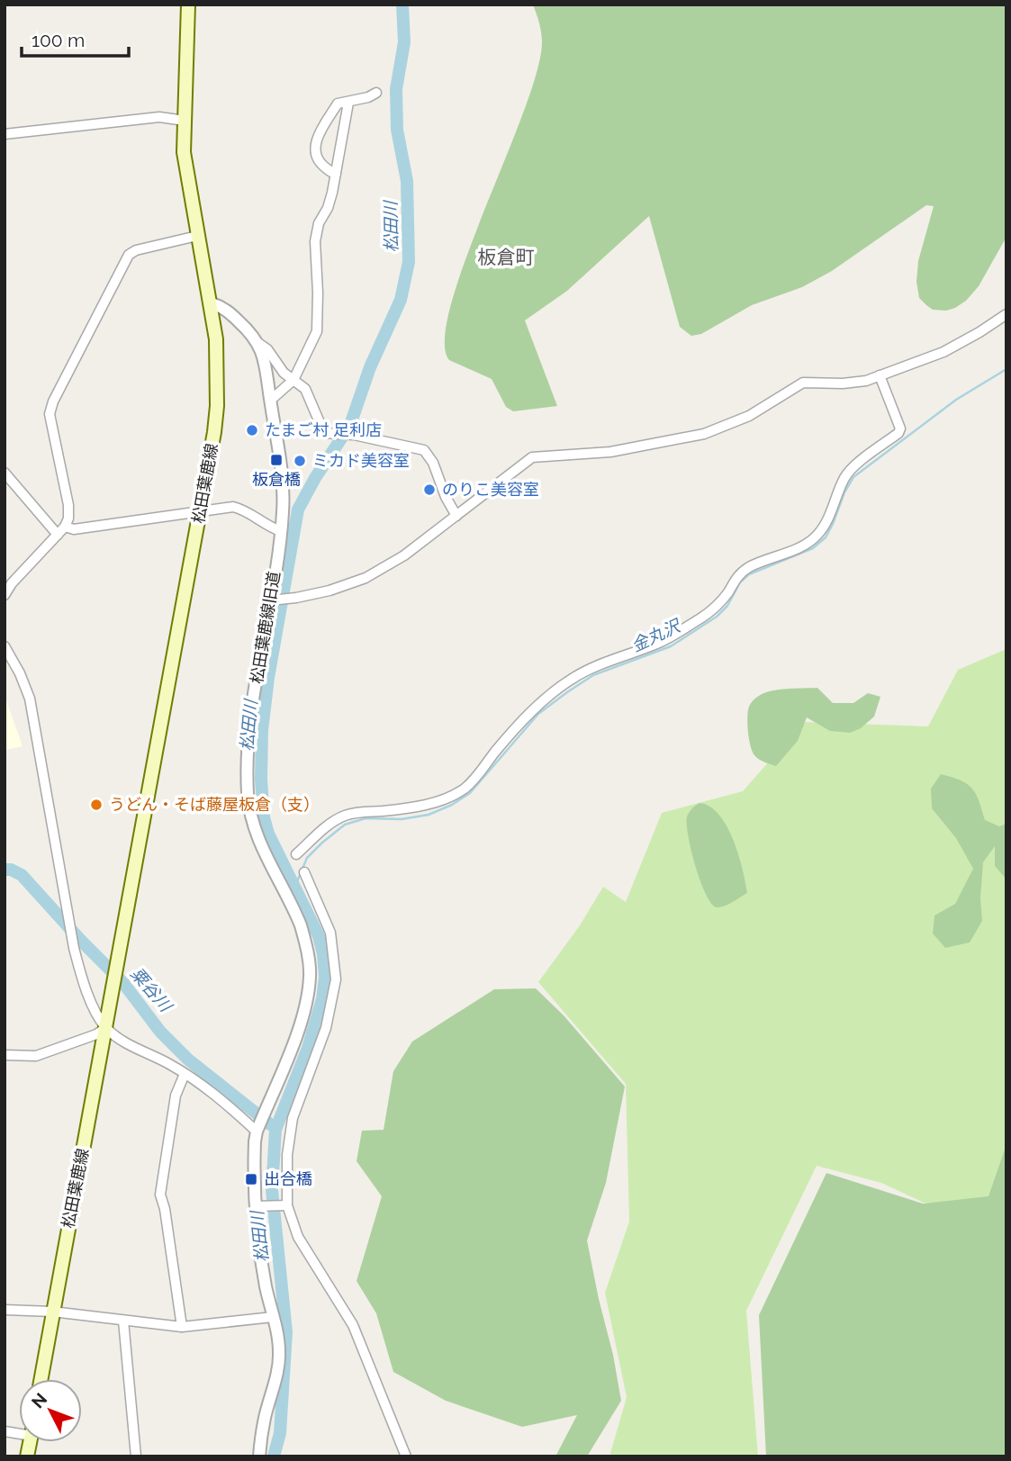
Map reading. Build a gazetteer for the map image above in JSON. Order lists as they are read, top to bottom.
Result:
{
  "streets": {
    "main road": ["松田葉鹿線"],
    "street": ["松田葉鹿線旧道"]
  },
  "crossings": [
    ["松田葉鹿線", "松田葉鹿線旧道"]
  ],
  "districts": ["板倉町"],
  "water": ["松田川", "金丸沢", "粟谷川"],
  "places": {
    "other": [
      "たまご村 足利店",
      "ミカド美容室",
      "のりこ美容室",
      "うどん・そば藤屋板倉（支）"
    ],
    "transit": ["板倉橋", "出合橋"]
  },
  "scale_bar": "100 m",
  "north": "top left"
}
